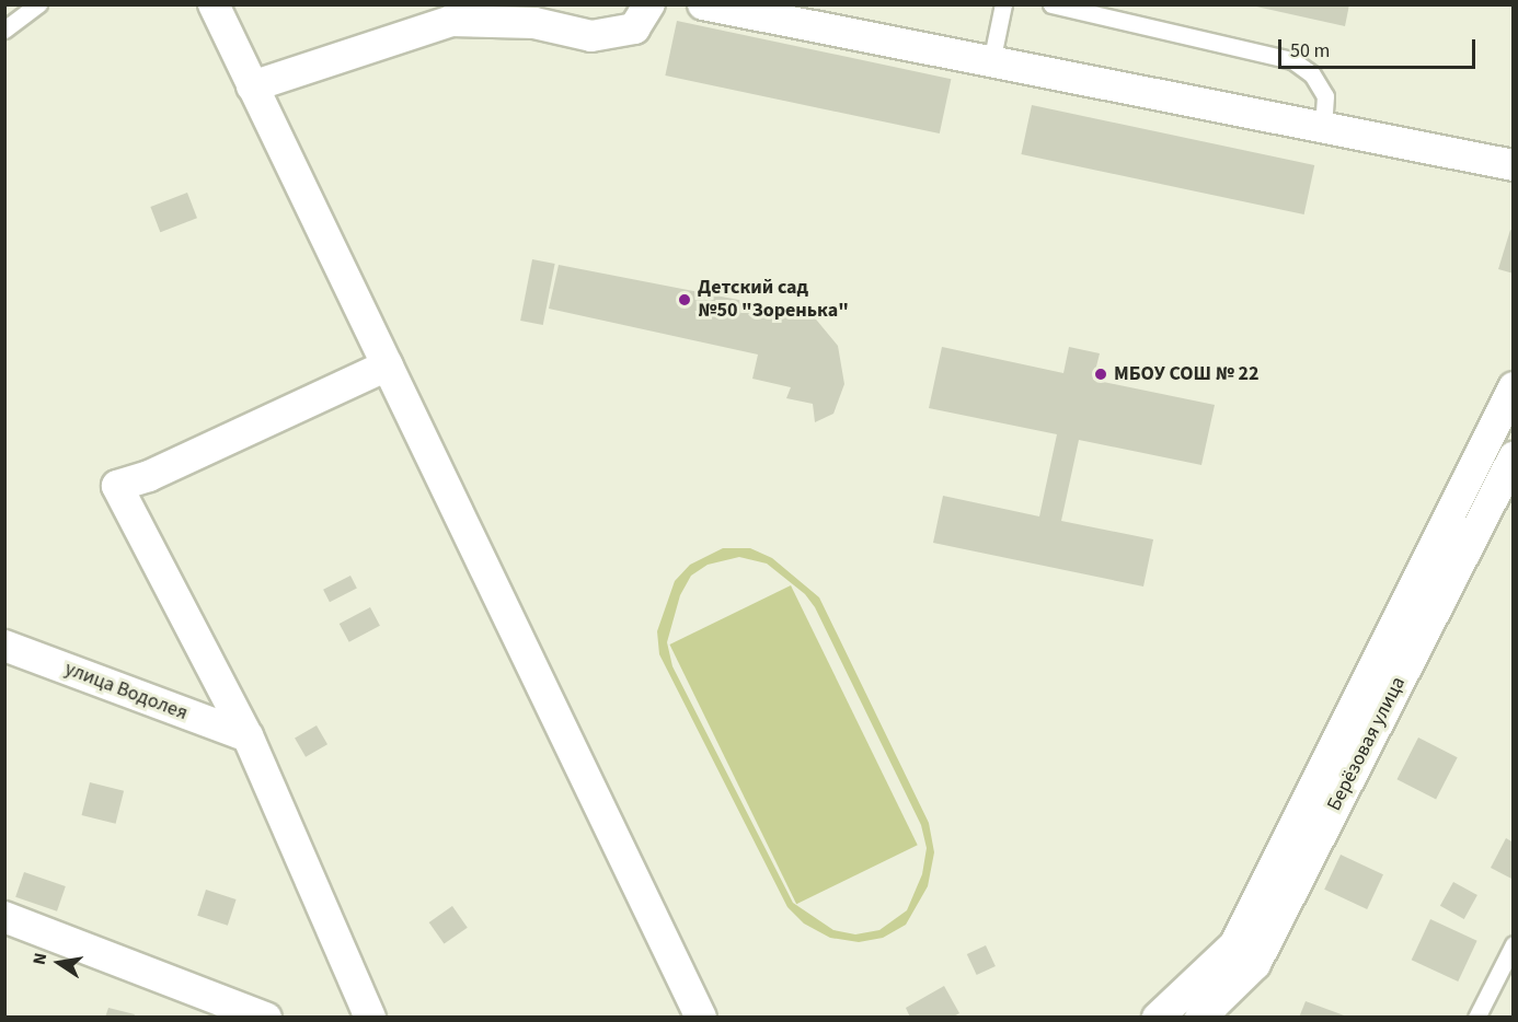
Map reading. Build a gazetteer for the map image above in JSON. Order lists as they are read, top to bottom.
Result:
{
  "streets": {
    "street": ["улица Водолея", "Берёзовая улица"]
  },
  "places": ["Детский сад №50 \"Зоренька\"", "МБОУ СОШ № 22"],
  "scale_bar": "50 m",
  "north": "left"
}
